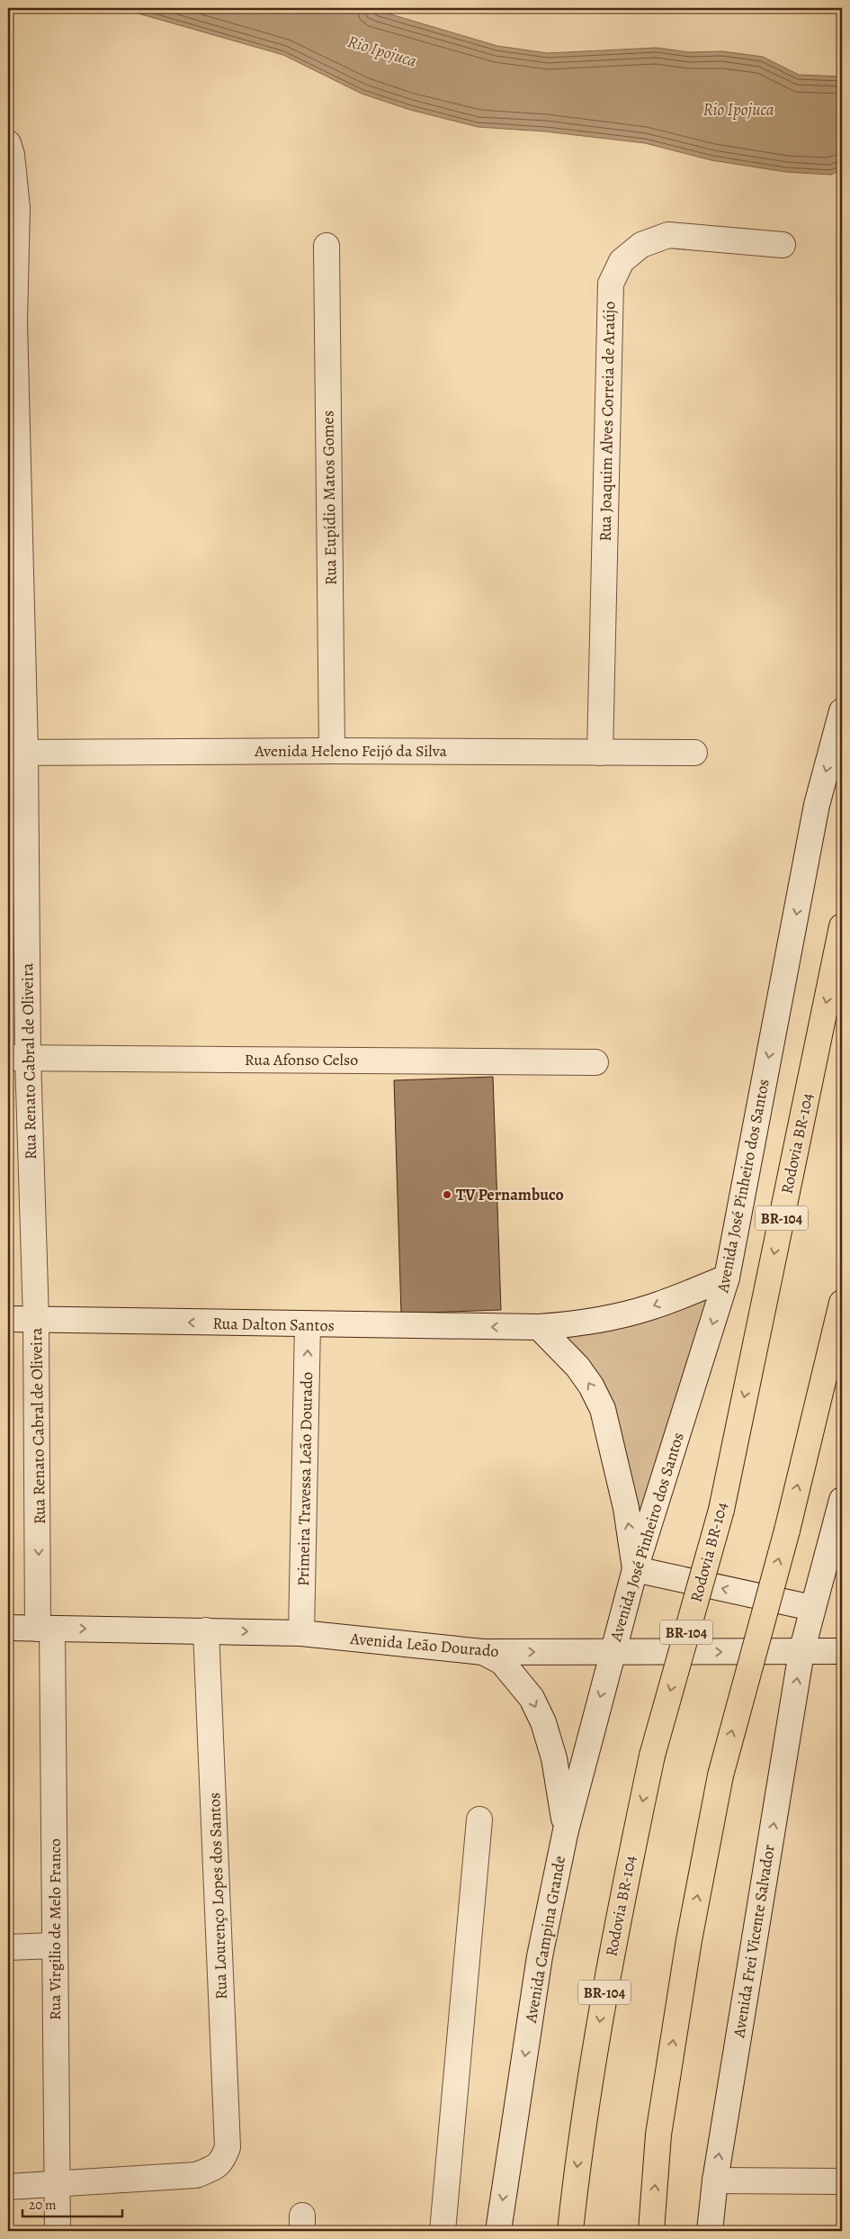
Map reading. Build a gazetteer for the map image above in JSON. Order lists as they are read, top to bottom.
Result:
{
  "streets": {
    "highway": ["Rodovia BR-104", "BR-104"],
    "street": [
      "Rua Joaquim Alves Correia de Araújo",
      "Rua Eupídio Matos Gomes",
      "Avenida Heleno Feijó da Silva",
      "Rua Afonso Celso",
      "Rua Renato Cabral de Oliveira",
      "Avenida José Pinheiro dos Santos",
      "Rua Dalton Santos",
      "Primeira Travessa Leão Dourado",
      "Avenida Leão Dourado",
      "Rua Lourenço Lopes dos Santos",
      "Rua Virgilio de Melo Franco",
      "Avenida Campina Grande",
      "Avenida Frei Vicente Salvador"
    ]
  },
  "crossings": [
    ["Rua Joaquim Alves Correia de Araújo", "Avenida Heleno Feijó da Silva"],
    ["Rua Eupídio Matos Gomes", "Avenida Heleno Feijó da Silva"],
    ["Avenida Heleno Feijó da Silva", "Rua Renato Cabral de Oliveira"],
    ["Rua Afonso Celso", "Rua Renato Cabral de Oliveira"],
    ["Rua Renato Cabral de Oliveira", "Rua Dalton Santos"],
    ["Rua Renato Cabral de Oliveira", "Avenida Leão Dourado"],
    ["Rua Renato Cabral de Oliveira", "Rua Virgilio de Melo Franco"],
    ["Avenida José Pinheiro dos Santos", "Rua Dalton Santos"],
    ["Avenida José Pinheiro dos Santos", "Avenida Leão Dourado"],
    ["Avenida José Pinheiro dos Santos", "Avenida Campina Grande"],
    ["Rua Dalton Santos", "Primeira Travessa Leão Dourado"],
    ["Primeira Travessa Leão Dourado", "Avenida Leão Dourado"],
    ["Avenida Leão Dourado", "Rua Lourenço Lopes dos Santos"],
    ["Avenida Leão Dourado", "Rua Virgilio de Melo Franco"],
    ["Avenida Leão Dourado", "Avenida Campina Grande"],
    ["Avenida Leão Dourado", "Avenida Frei Vicente Salvador"],
    ["Rua Lourenço Lopes dos Santos", "Rua Virgilio de Melo Franco"]
  ],
  "one_way": [
    "Avenida José Pinheiro dos Santos",
    "Rua Dalton Santos",
    "Primeira Travessa Leão Dourado",
    "Avenida Leão Dourado",
    "Avenida Frei Vicente Salvador"
  ],
  "water": ["Rio Ipojuca"],
  "places": ["TV Pernambuco"],
  "scale_bar": "20 m"
}
